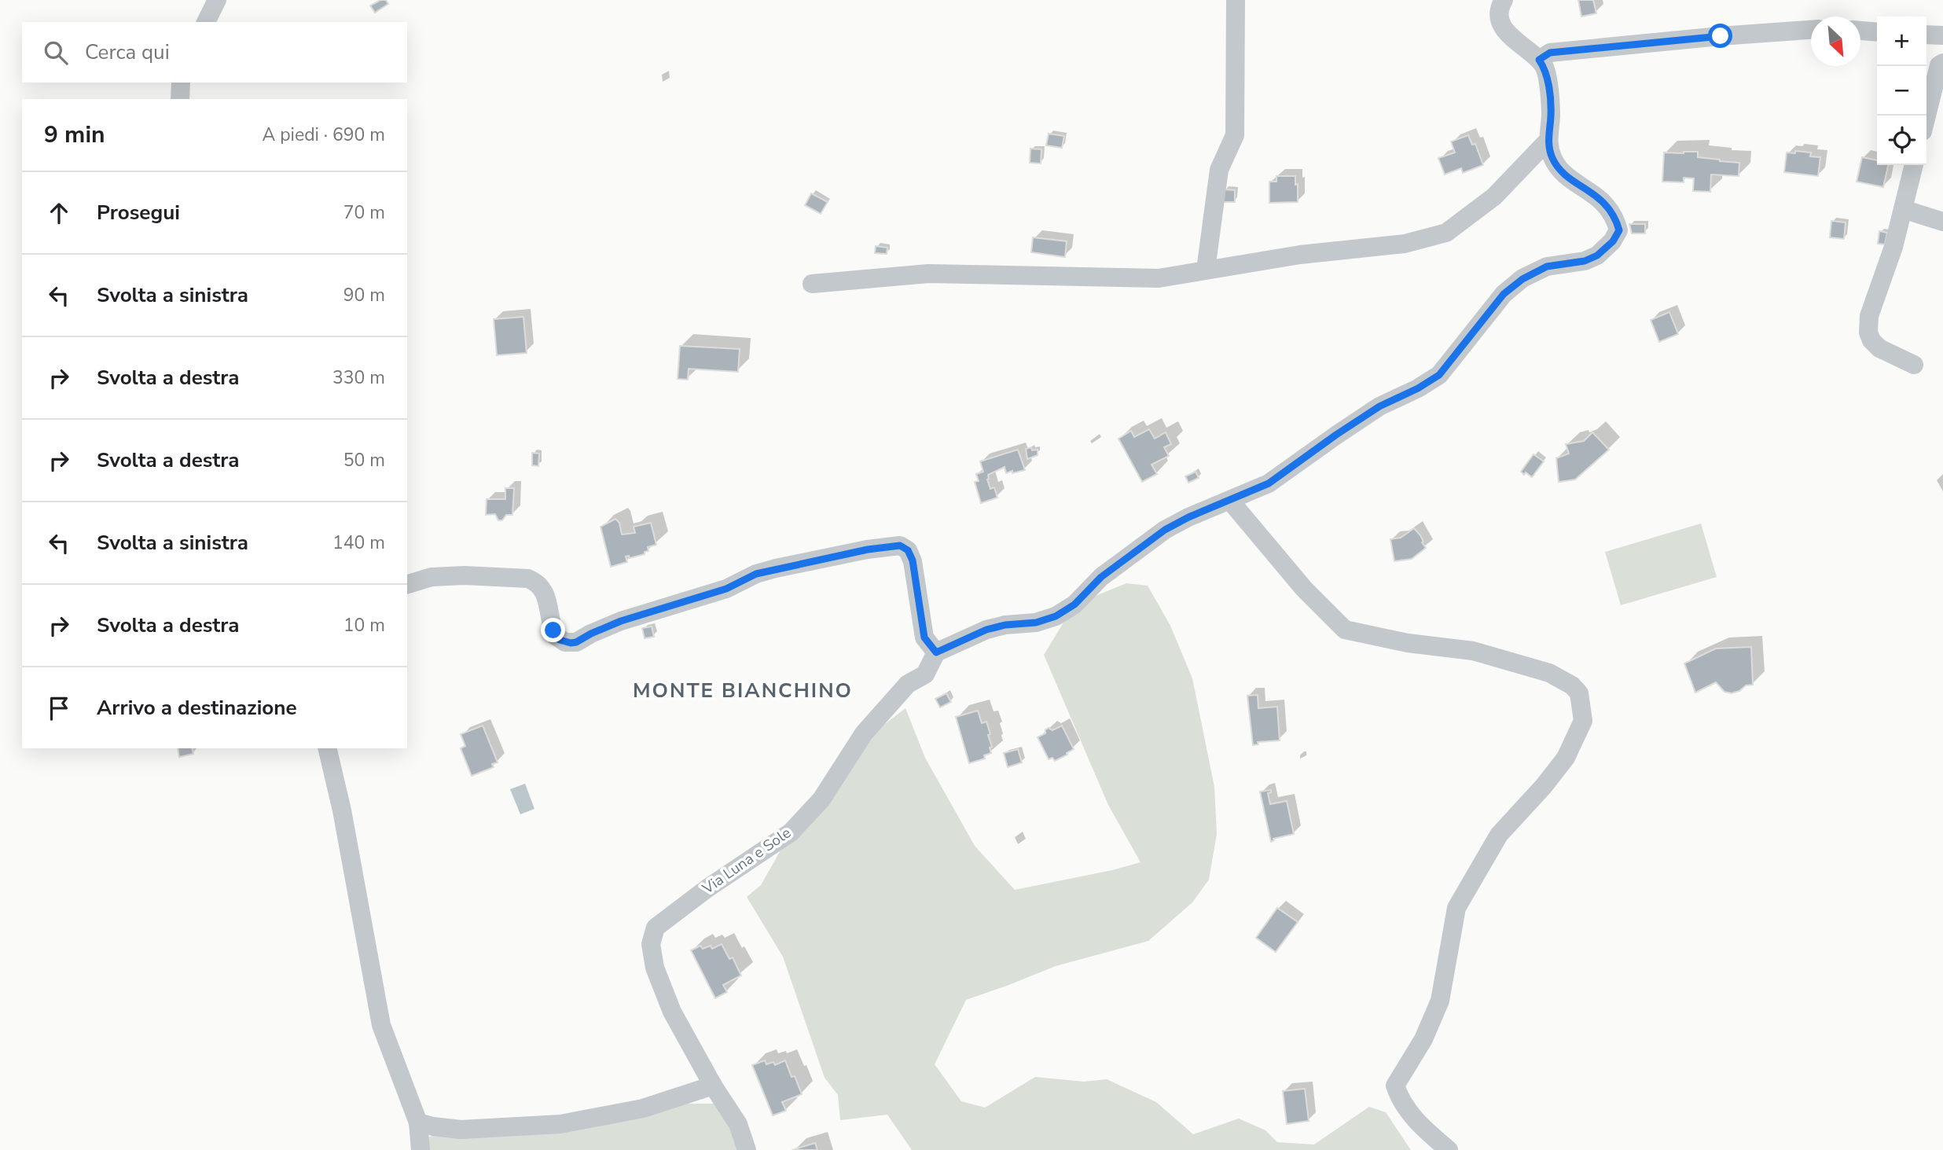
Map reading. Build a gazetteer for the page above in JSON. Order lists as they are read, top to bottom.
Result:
{
  "streets": {
    "street": ["Via Luna e Sole"]
  },
  "districts": ["MONTE BIANCHINO"],
  "north": "bottom right",
  "page": {
    "map_buttons": ["+", "−"],
    "search": "Cerca qui",
    "heading": ["9 min", "A piedi · 690 m"],
    "list": [
      ["Prosegui", "70 m"],
      ["Svolta a sinistra", "90 m"],
      ["Svolta a destra", "330 m"],
      ["Svolta a destra", "50 m"],
      ["Svolta a sinistra", "140 m"],
      ["Svolta a destra", "10 m"],
      "Arrivo a destinazione"
    ]
  }
}
